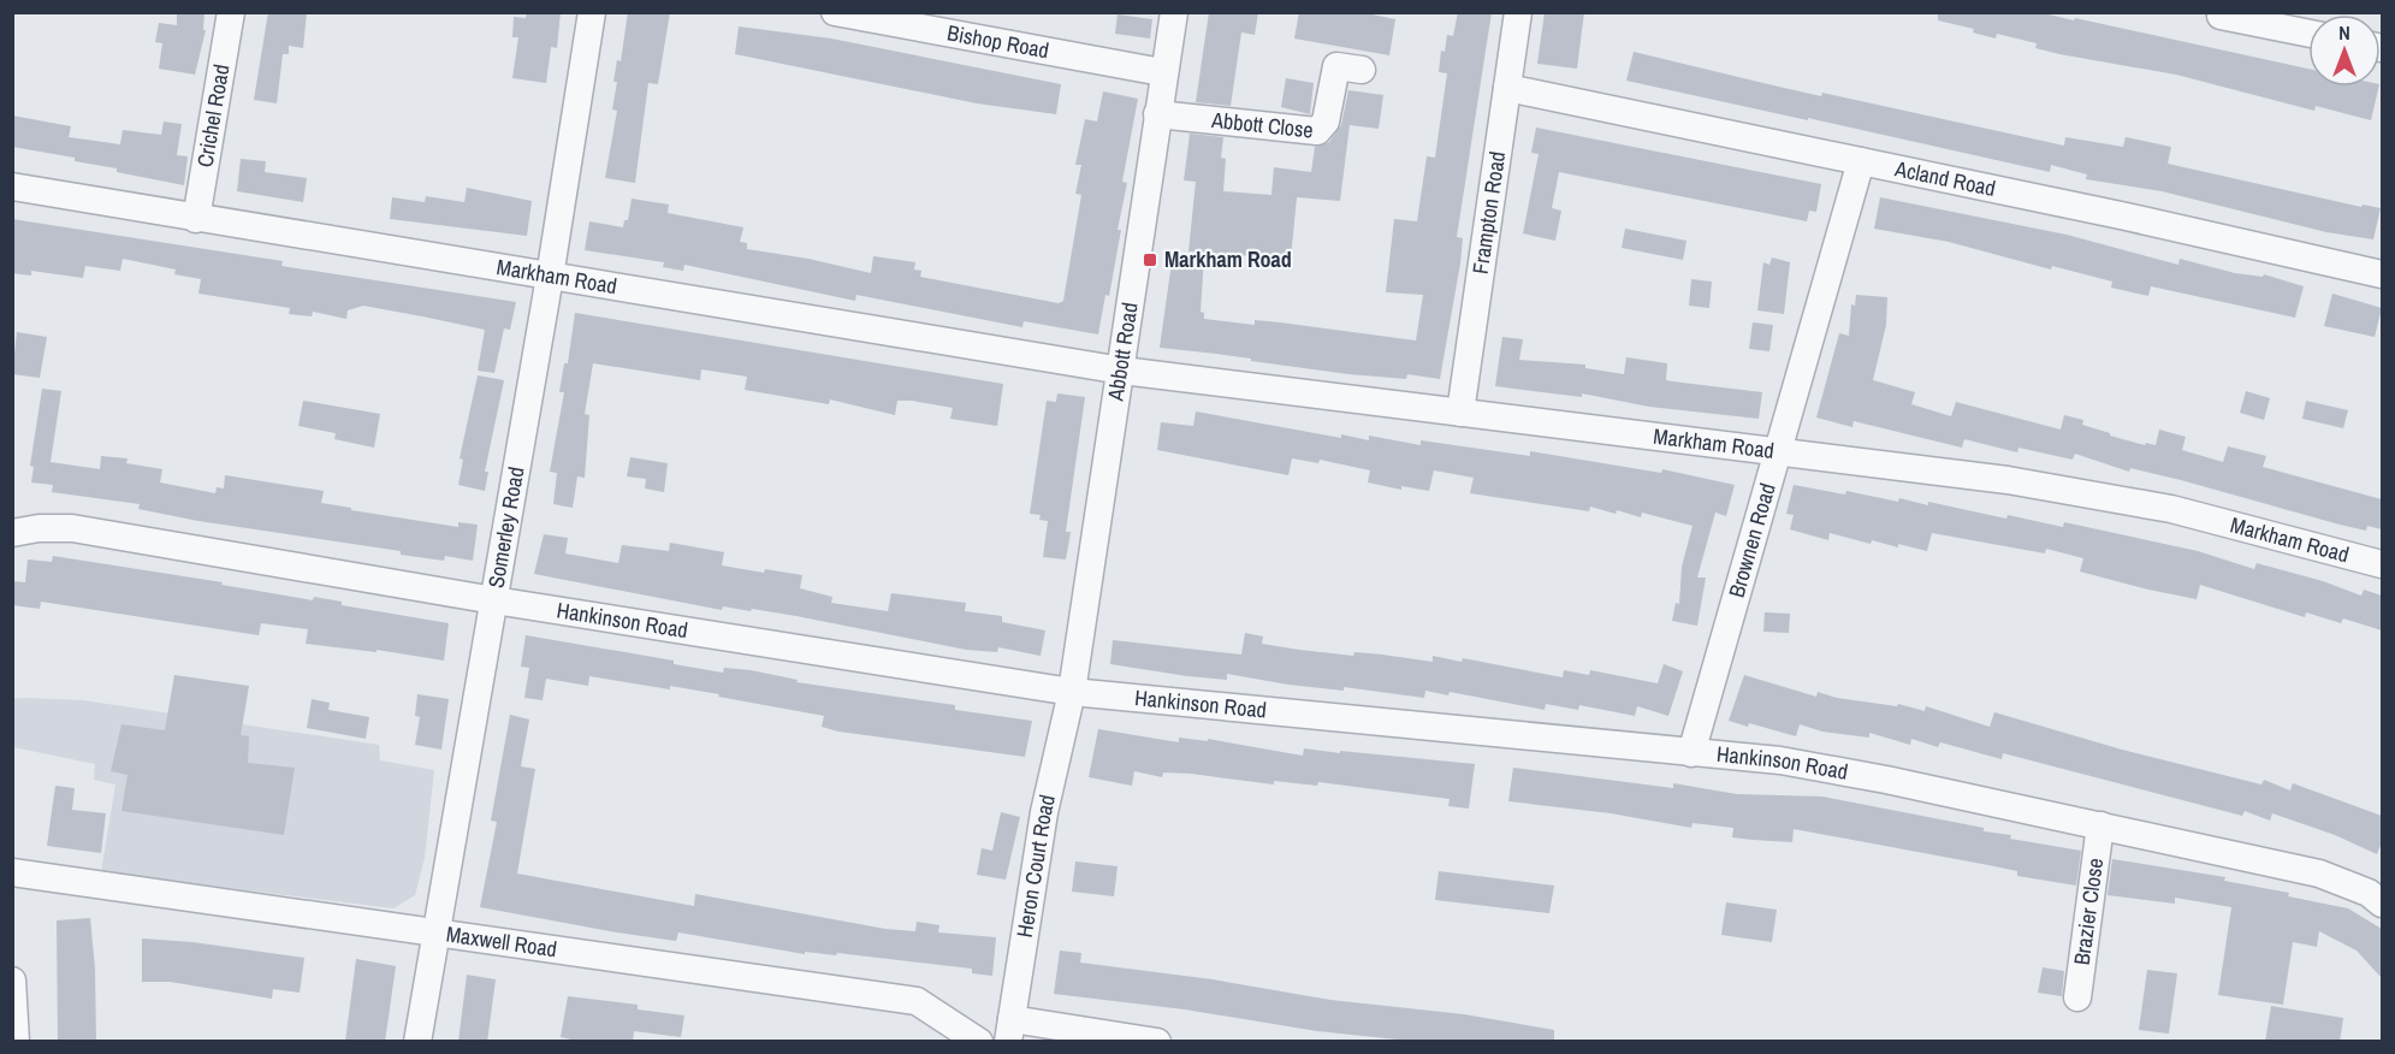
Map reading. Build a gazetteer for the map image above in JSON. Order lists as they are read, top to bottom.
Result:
{
  "streets": {
    "street": [
      "Bishop Road",
      "Crichel Road",
      "Abbott Close",
      "Acland Road",
      "Frampton Road",
      "Markham Road",
      "Abbott Road",
      "Somerley Road",
      "Brownen Road",
      "Hankinson Road",
      "Heron Court Road",
      "Brazier Close",
      "Maxwell Road"
    ]
  },
  "crossings": [
    ["Bishop Road", "Abbott Road"],
    ["Crichel Road", "Markham Road"],
    ["Abbott Close", "Abbott Road"],
    ["Acland Road", "Frampton Road"],
    ["Acland Road", "Brownen Road"],
    ["Frampton Road", "Markham Road"],
    ["Markham Road", "Abbott Road"],
    ["Markham Road", "Somerley Road"],
    ["Markham Road", "Brownen Road"],
    ["Abbott Road", "Hankinson Road"],
    ["Abbott Road", "Heron Court Road"],
    ["Somerley Road", "Hankinson Road"],
    ["Somerley Road", "Maxwell Road"],
    ["Brownen Road", "Hankinson Road"],
    ["Hankinson Road", "Heron Court Road"],
    ["Hankinson Road", "Brazier Close"]
  ],
  "places": {
    "transit": ["Markham Road"]
  },
  "north": "top"
}
